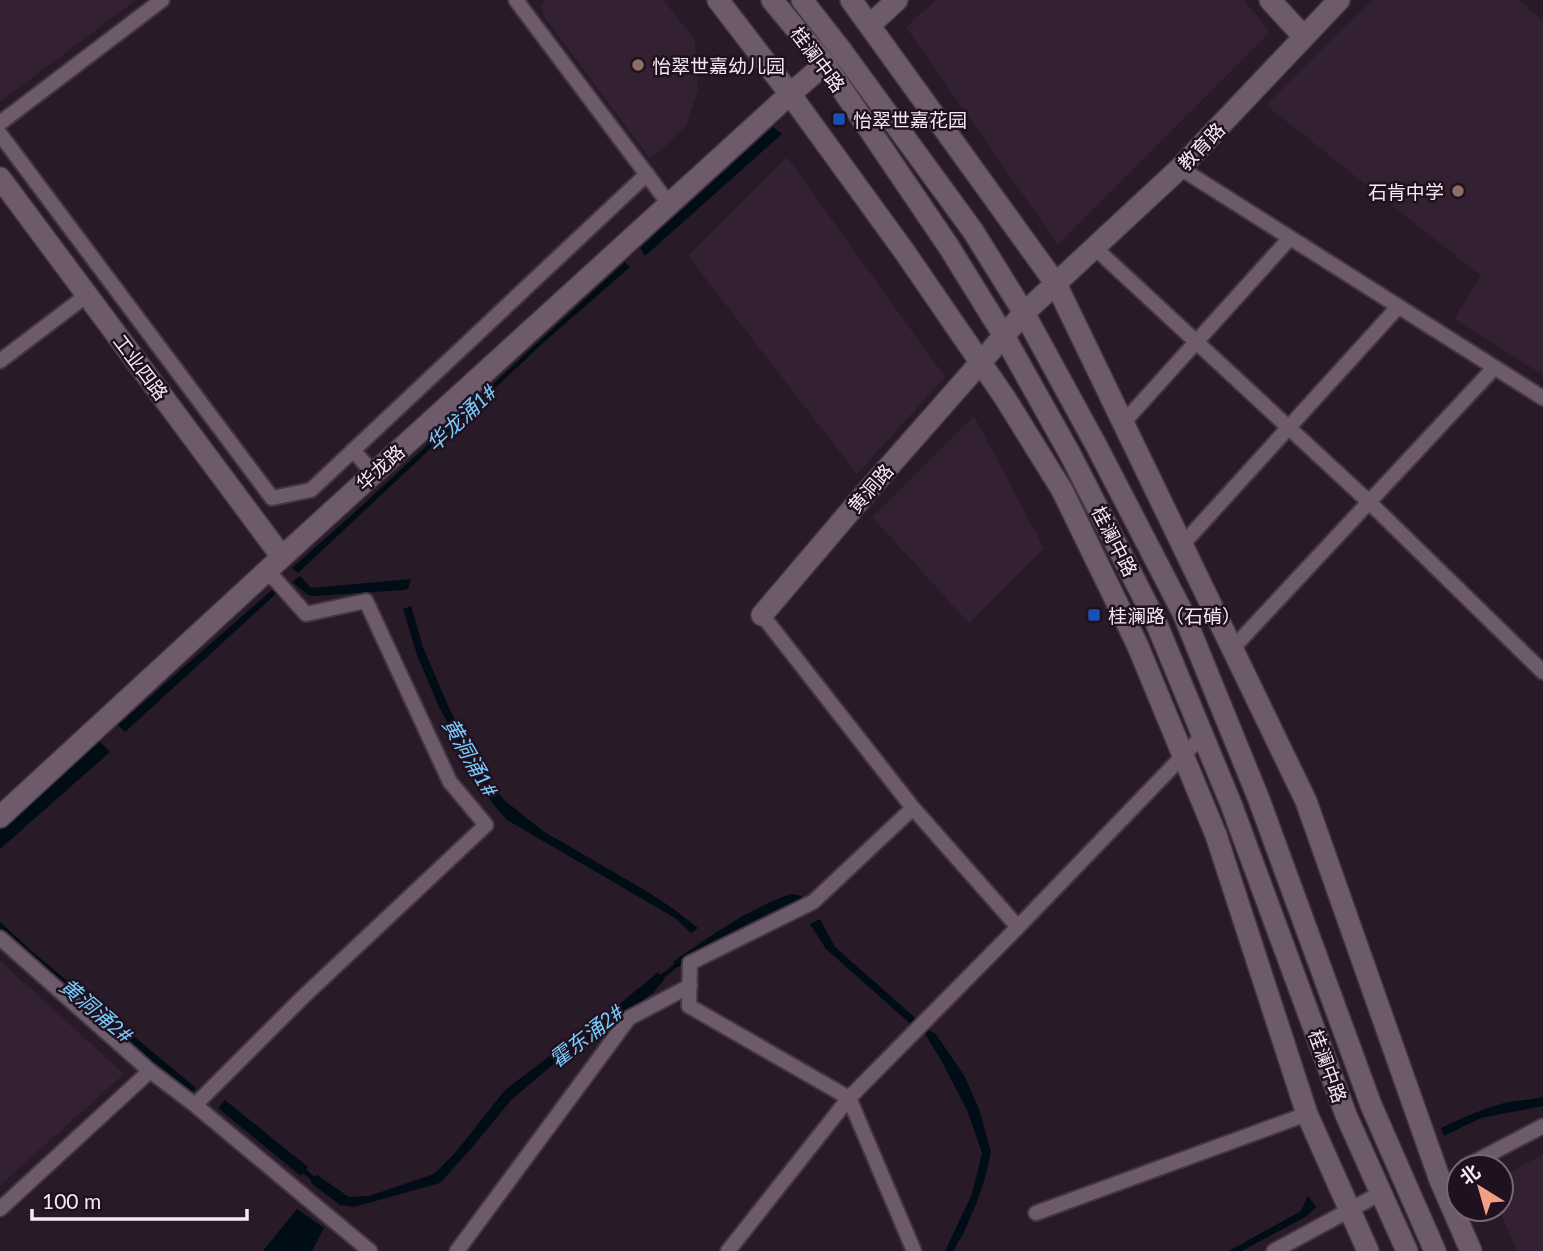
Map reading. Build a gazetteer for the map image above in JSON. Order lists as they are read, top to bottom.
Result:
{
  "streets": {
    "main road": [
      "桂澜中路",
      "教育路",
      "工业四路",
      "华龙路",
      "黄洞路"
    ]
  },
  "crossings": [
    ["桂澜中路", "教育路"],
    ["桂澜中路", "华龙路"],
    ["桂澜中路", "黄洞路"],
    ["教育路", "黄洞路"],
    ["工业四路", "华龙路"]
  ],
  "water": [
    "华龙涌1#",
    "黄洞涌1#",
    "黄洞涌2#",
    "霍东涌2#"
  ],
  "places": {
    "other": ["怡翠世嘉幼儿园", "石肯中学"],
    "transit": ["怡翠世嘉花园", "桂澜路（石𬒔）"]
  },
  "scale_bar": "100 m",
  "north": "top left"
}
